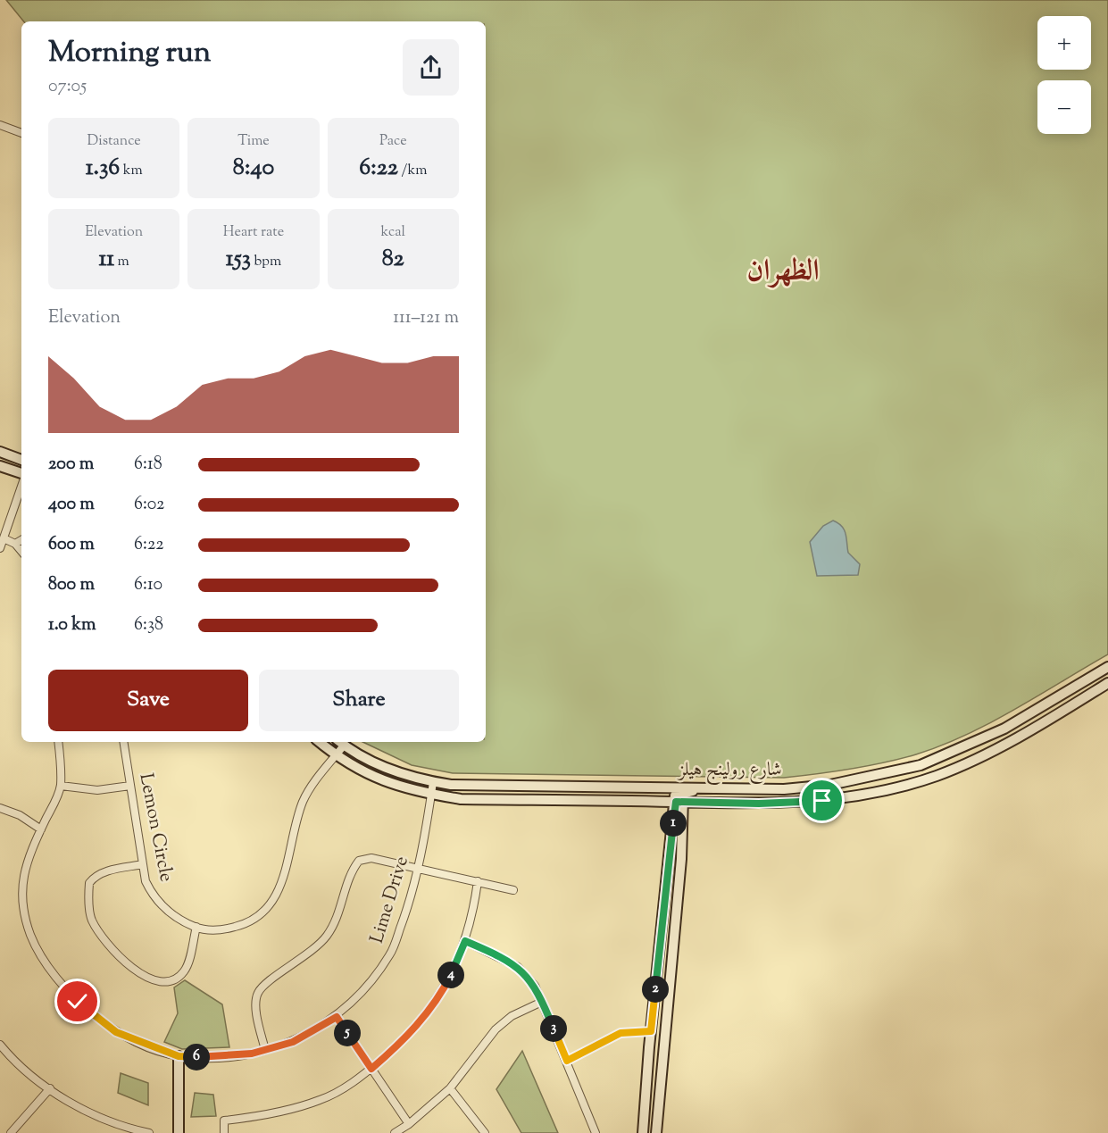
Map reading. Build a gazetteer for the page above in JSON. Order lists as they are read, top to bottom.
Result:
{
  "streets": {
    "main road": ["شارع رولينج هيلز"],
    "street": ["Lemon Circle", "Lime Drive"]
  },
  "crossings": [
    ["شارع رولينج هيلز", "Lemon Circle"],
    ["شارع رولينج هيلز", "Lime Drive"]
  ],
  "districts": ["الظهران"],
  "page": {
    "map_buttons": ["+", "−"],
    "heading": ["Morning run", "07:05"],
    "stats": [
      ["Distance", "1.36 km"],
      ["Time", "8:40"],
      ["Pace", "6:22 /km"],
      ["Elevation", "11 m"],
      ["Heart rate", "153 bpm"],
      ["kcal", "82"]
    ],
    "chart": ["Elevation", "111–121 m"],
    "list": [
      {
        "name": "200 m",
        "note": "6:18"
      },
      {
        "name": "400 m",
        "note": "6:02"
      },
      {
        "name": "600 m",
        "note": "6:22"
      },
      {
        "name": "800 m",
        "note": "6:10"
      },
      {
        "name": "1.0 km",
        "note": "6:38"
      }
    ],
    "buttons": ["Save", "Share"],
    "pins": [
      "1",
      "4",
      "2",
      "3",
      "5",
      "6"
    ]
  }
}
